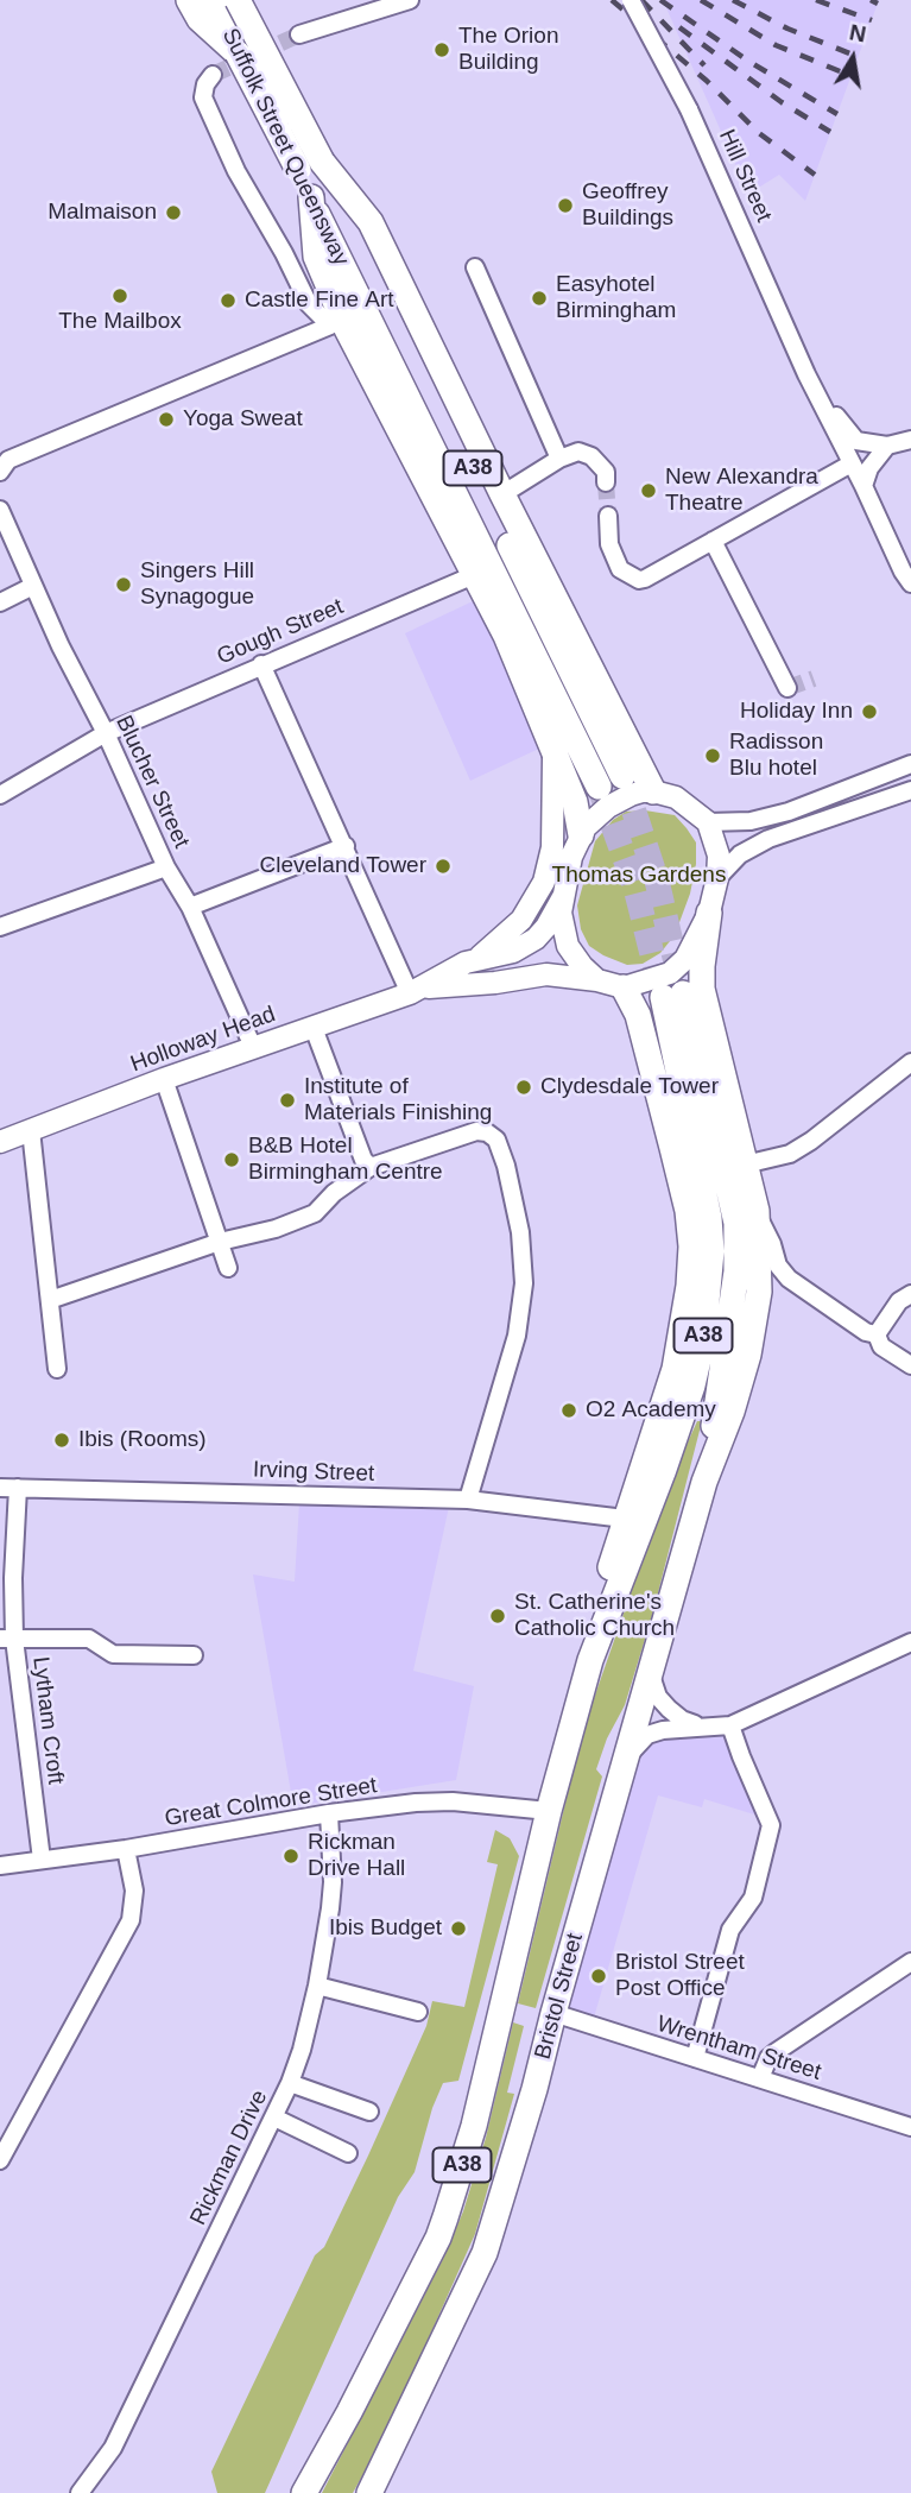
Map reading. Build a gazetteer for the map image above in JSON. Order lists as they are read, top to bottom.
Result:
{
  "streets": {
    "highway": ["Suffolk Street Queensway", "A38", "Bristol Street"],
    "main road": ["Holloway Head"],
    "street": [
      "Hill Street",
      "Gough Street",
      "Blucher Street",
      "Irving Street",
      "Lytham Croft",
      "Great Colmore Street",
      "Wrentham Street",
      "Rickman Drive"
    ]
  },
  "crossings": [
    ["A38", "Great Colmore Street"],
    ["A38", "Bristol Street"],
    ["Gough Street", "Blucher Street"],
    ["Blucher Street", "Holloway Head"],
    ["Irving Street", "Lytham Croft"],
    ["Lytham Croft", "Great Colmore Street"],
    ["Great Colmore Street", "Rickman Drive"],
    ["Bristol Street", "Wrentham Street"]
  ],
  "parks": ["Thomas Gardens"],
  "places": [
    "The Orion Building",
    "Geoffrey Buildings",
    "Malmaison",
    "The Mailbox",
    "Easyhotel Birmingham",
    "Castle Fine Art",
    "Yoga Sweat",
    "New Alexandra Theatre",
    "Singers Hill Synagogue",
    "Holiday Inn",
    "Radisson Blu hotel",
    "Cleveland Tower",
    "Clydesdale Tower",
    "Institute of Materials Finishing",
    "B&B Hotel Birmingham Centre",
    "O2 Academy",
    "Ibis (Rooms)",
    "St. Catherine's Catholic Church",
    "Rickman Drive Hall",
    "Ibis Budget",
    "Bristol Street Post Office"
  ],
  "north": "top"
}
